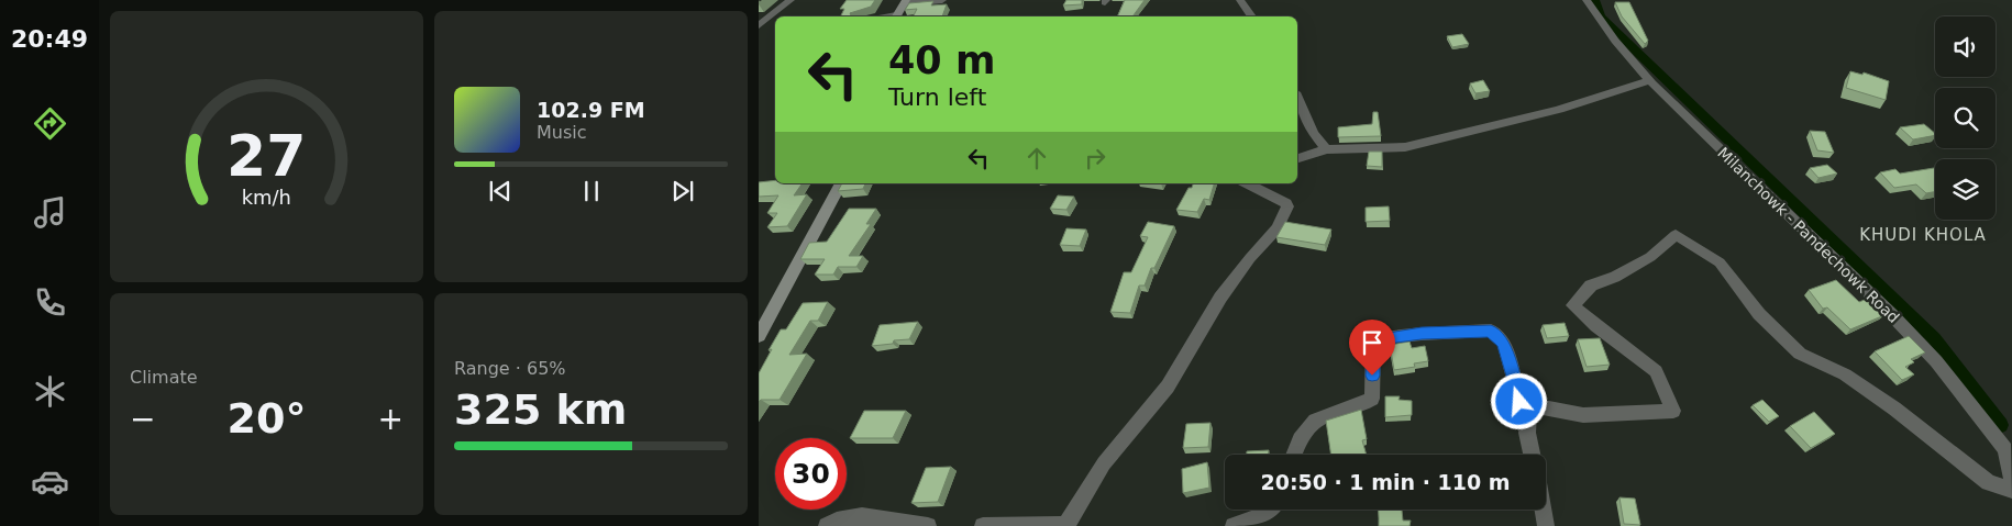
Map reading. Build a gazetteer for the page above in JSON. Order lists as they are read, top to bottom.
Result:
{
  "streets": {
    "street": ["Milanchowk - Pandechowk Road"]
  },
  "districts": ["KHUDI KHOLA"],
  "page": {
    "tabs": "20:49",
    "turn": ["40 m", "Turn left"],
    "song": ["102.9 FM", "Music"],
    "tile": [
      "Climate",
      ["Range · 65%", "325 km"]
    ],
    "heat": ["−", "20°", "+"],
    "limit": "30",
    "trip": "20:50 · 1 min · 110 m",
    "gauge": ["27", "km/h"]
  }
}
